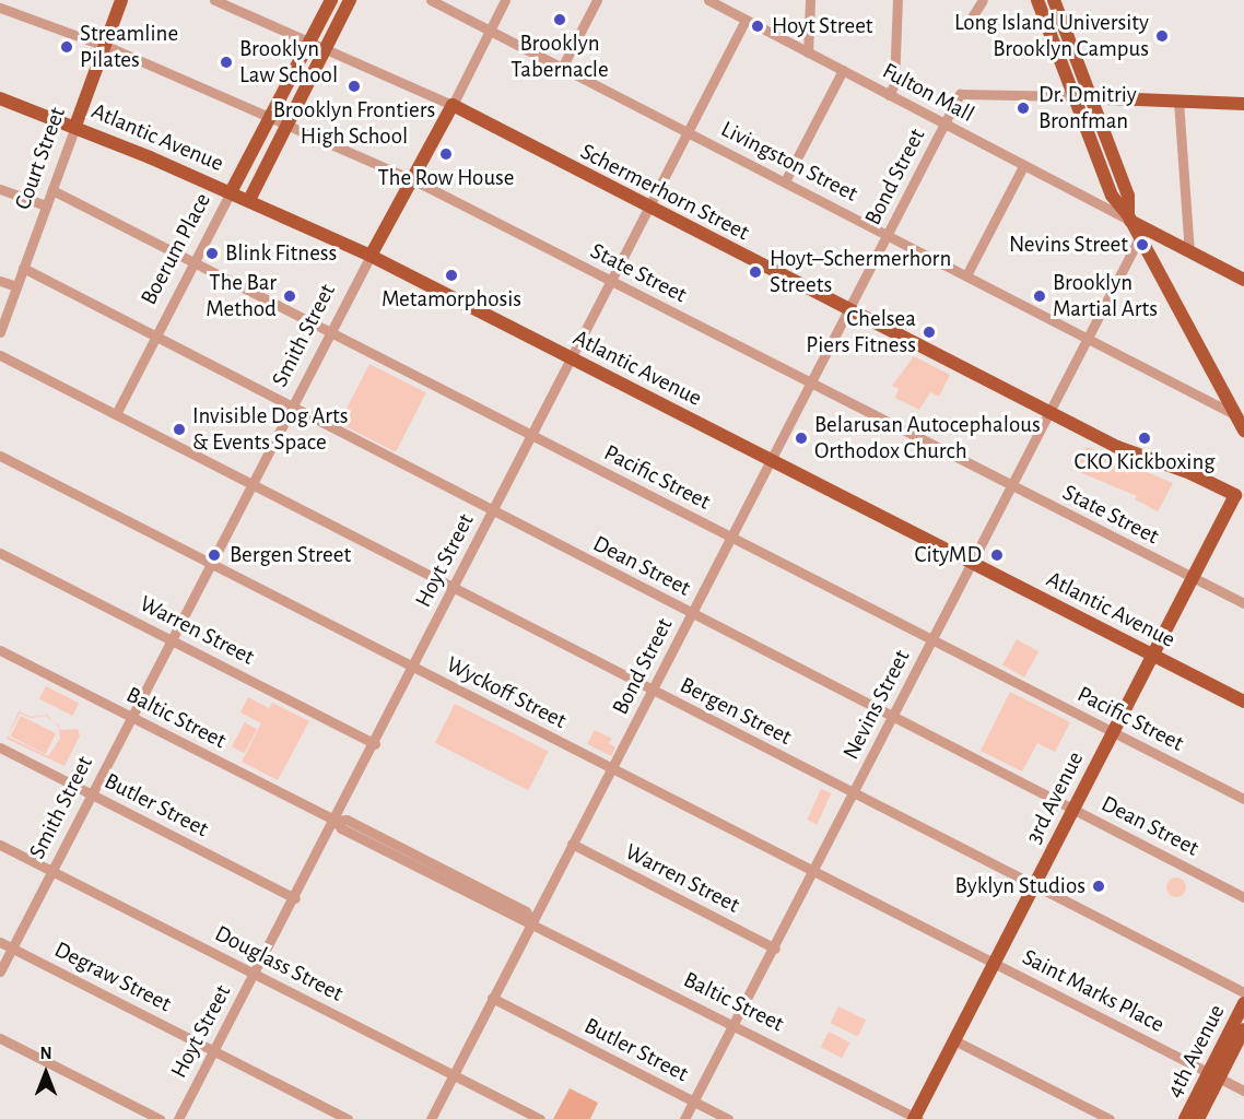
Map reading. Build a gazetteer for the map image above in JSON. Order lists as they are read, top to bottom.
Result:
{
  "streets": {
    "main road": [
      "Atlantic Avenue",
      "Court Street",
      "Schermerhorn Street",
      "Boerum Place",
      "Smith Street",
      "3rd Avenue",
      "4th Avenue"
    ],
    "street": [
      "Fulton Mall",
      "Livingston Street",
      "Bond Street",
      "State Street",
      "Pacific Street",
      "Hoyt Street",
      "Dean Street",
      "Warren Street",
      "Wyckoff Street",
      "Nevins Street",
      "Bergen Street",
      "Baltic Street",
      "Butler Street",
      "Douglass Street",
      "Degraw Street",
      "Saint Marks Place"
    ]
  },
  "crossings": [
    ["Fulton Mall", "Bond Street"],
    ["Fulton Mall", "Hoyt Street"],
    ["Atlantic Avenue", "Court Street"],
    ["Atlantic Avenue", "Bond Street"],
    ["Atlantic Avenue", "Boerum Place"],
    ["Atlantic Avenue", "Smith Street"],
    ["Atlantic Avenue", "Hoyt Street"],
    ["Atlantic Avenue", "Nevins Street"],
    ["Atlantic Avenue", "3rd Avenue"],
    ["Court Street", "State Street"],
    ["Court Street", "Pacific Street"],
    ["Court Street", "Dean Street"],
    ["Livingston Street", "Bond Street"],
    ["Livingston Street", "Smith Street"],
    ["Livingston Street", "Hoyt Street"],
    ["Livingston Street", "Nevins Street"],
    ["Bond Street", "Schermerhorn Street"],
    ["Bond Street", "State Street"],
    ["Bond Street", "Pacific Street"],
    ["Bond Street", "Dean Street"],
    ["Bond Street", "Warren Street"],
    ["Bond Street", "Wyckoff Street"],
    ["Bond Street", "Bergen Street"],
    ["Bond Street", "Baltic Street"],
    ["Bond Street", "Butler Street"],
    ["Bond Street", "Douglass Street"],
    ["Schermerhorn Street", "Boerum Place"],
    ["Schermerhorn Street", "Smith Street"],
    ["Schermerhorn Street", "Hoyt Street"],
    ["Schermerhorn Street", "Nevins Street"],
    ["Schermerhorn Street", "3rd Avenue"],
    ["Boerum Place", "State Street"],
    ["Boerum Place", "Pacific Street"],
    ["Boerum Place", "Dean Street"],
    ["Boerum Place", "Bergen Street"],
    ["State Street", "Smith Street"],
    ["State Street", "Hoyt Street"],
    ["State Street", "Nevins Street"],
    ["State Street", "3rd Avenue"],
    ["Smith Street", "Pacific Street"],
    ["Smith Street", "Dean Street"],
    ["Smith Street", "Warren Street"],
    ["Smith Street", "Wyckoff Street"],
    ["Smith Street", "Bergen Street"],
    ["Smith Street", "Baltic Street"],
    ["Smith Street", "Butler Street"],
    ["Smith Street", "Douglass Street"],
    ["Smith Street", "Degraw Street"],
    ["Pacific Street", "Hoyt Street"],
    ["Pacific Street", "Nevins Street"],
    ["Pacific Street", "3rd Avenue"],
    ["Hoyt Street", "Dean Street"],
    ["Hoyt Street", "Warren Street"],
    ["Hoyt Street", "Wyckoff Street"],
    ["Hoyt Street", "Bergen Street"],
    ["Hoyt Street", "Baltic Street"],
    ["Hoyt Street", "Butler Street"],
    ["Hoyt Street", "Douglass Street"],
    ["Hoyt Street", "Degraw Street"],
    ["Dean Street", "Nevins Street"],
    ["Dean Street", "3rd Avenue"],
    ["Warren Street", "Nevins Street"],
    ["Wyckoff Street", "Nevins Street"],
    ["Wyckoff Street", "3rd Avenue"],
    ["Wyckoff Street", "Saint Marks Place"],
    ["Nevins Street", "Bergen Street"],
    ["Nevins Street", "Baltic Street"],
    ["Nevins Street", "Butler Street"],
    ["Bergen Street", "3rd Avenue"],
    ["Baltic Street", "3rd Avenue"],
    ["3rd Avenue", "Saint Marks Place"],
    ["Saint Marks Place", "4th Avenue"]
  ],
  "places": [
    "Brooklyn Tabernacle",
    "Hoyt Street",
    "Long Island University Brooklyn Campus",
    "Streamline Pilates",
    "Brooklyn Law School",
    "Brooklyn Frontiers High School",
    "Dr. Dmitriy Bronfman",
    "The Row House",
    "Nevins Street",
    "Blink Fitness",
    "Hoyt–Schermerhorn Streets",
    "Metamorphosis",
    "The Bar Method",
    "Brooklyn Martial Arts",
    "Chelsea Piers Fitness",
    "Invisible Dog Arts & Events Space",
    "Belarusan Autocephalous Orthodox Church",
    "CKO Kickboxing",
    "Bergen Street",
    "CityMD",
    "Byklyn Studios"
  ],
  "north": "top"
}
